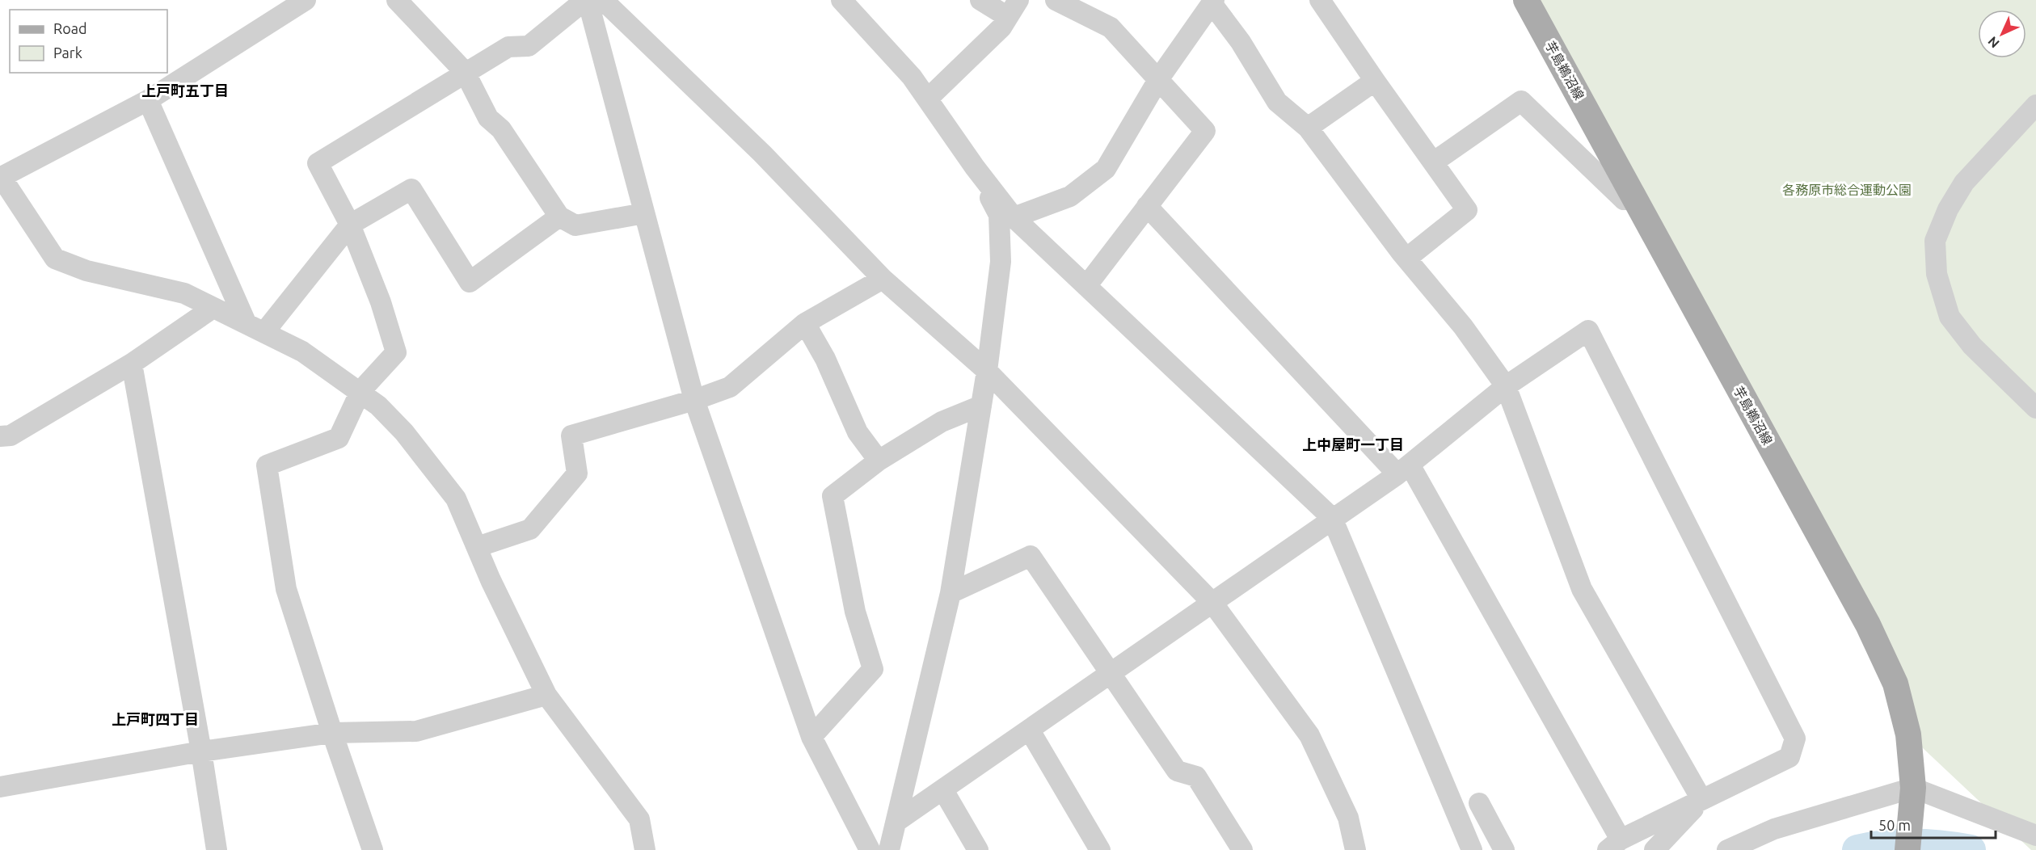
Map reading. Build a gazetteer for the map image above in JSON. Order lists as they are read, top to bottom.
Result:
{
  "streets": {
    "main road": ["芋島鵜沼線"]
  },
  "districts": ["上戸町五丁目", "上中屋町一丁目", "上戸町四丁目"],
  "parks": ["各務原市総合運動公園"],
  "legend": ["Road", "Park"],
  "scale_bar": "50 m",
  "north": "bottom left"
}
